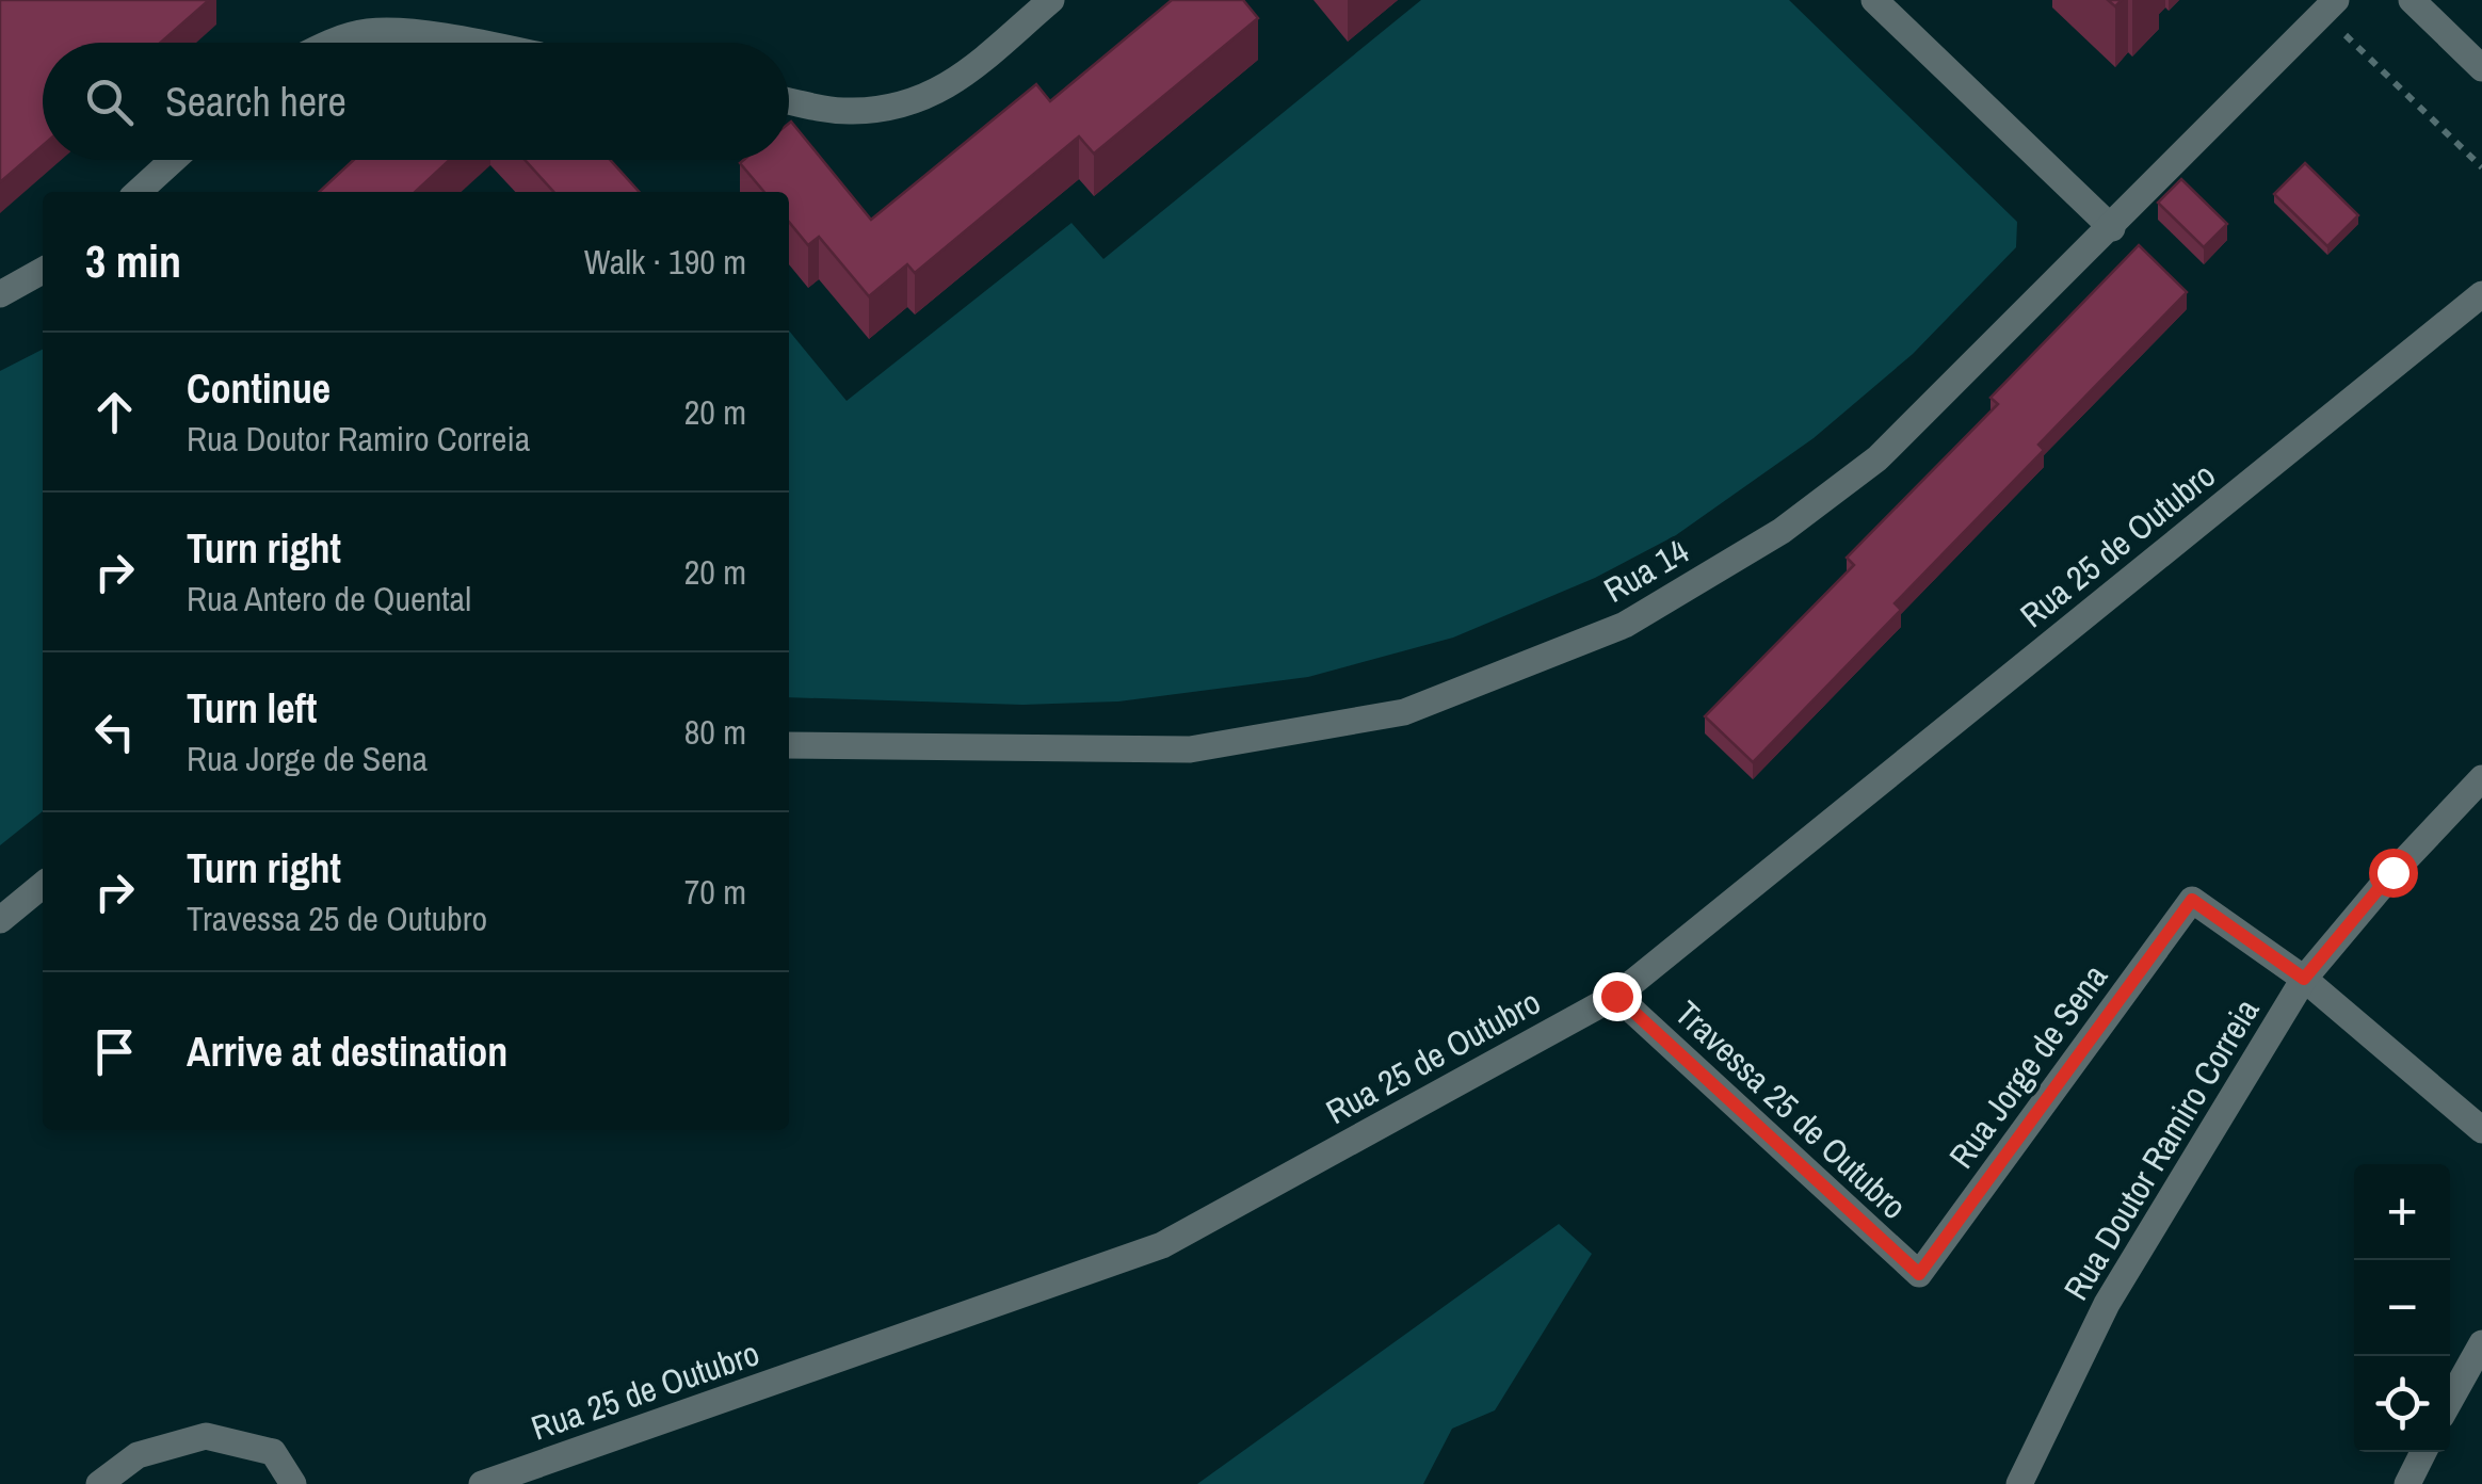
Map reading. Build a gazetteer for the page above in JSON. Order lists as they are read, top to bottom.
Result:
{
  "streets": {
    "street": [
      "Rua 25 de Outubro",
      "Rua 14",
      "Rua Jorge de Sena",
      "Travessa 25 de Outubro",
      "Rua Doutor Ramiro Correia"
    ]
  },
  "crossings": [
    ["Rua 25 de Outubro", "Travessa 25 de Outubro"],
    ["Rua Jorge de Sena", "Travessa 25 de Outubro"],
    ["Rua Jorge de Sena", "Rua Doutor Ramiro Correia"]
  ],
  "page": {
    "search": "Search here",
    "heading": ["3 min", "Walk · 190 m"],
    "list": [
      ["Continue", "Rua Doutor Ramiro Correia", "20 m"],
      ["Turn right", "Rua Antero de Quental", "20 m"],
      ["Turn left", "Rua Jorge de Sena", "80 m"],
      ["Turn right", "Travessa 25 de Outubro", "70 m"],
      "Arrive at destination"
    ],
    "map_buttons": ["+", "−"]
  }
}
